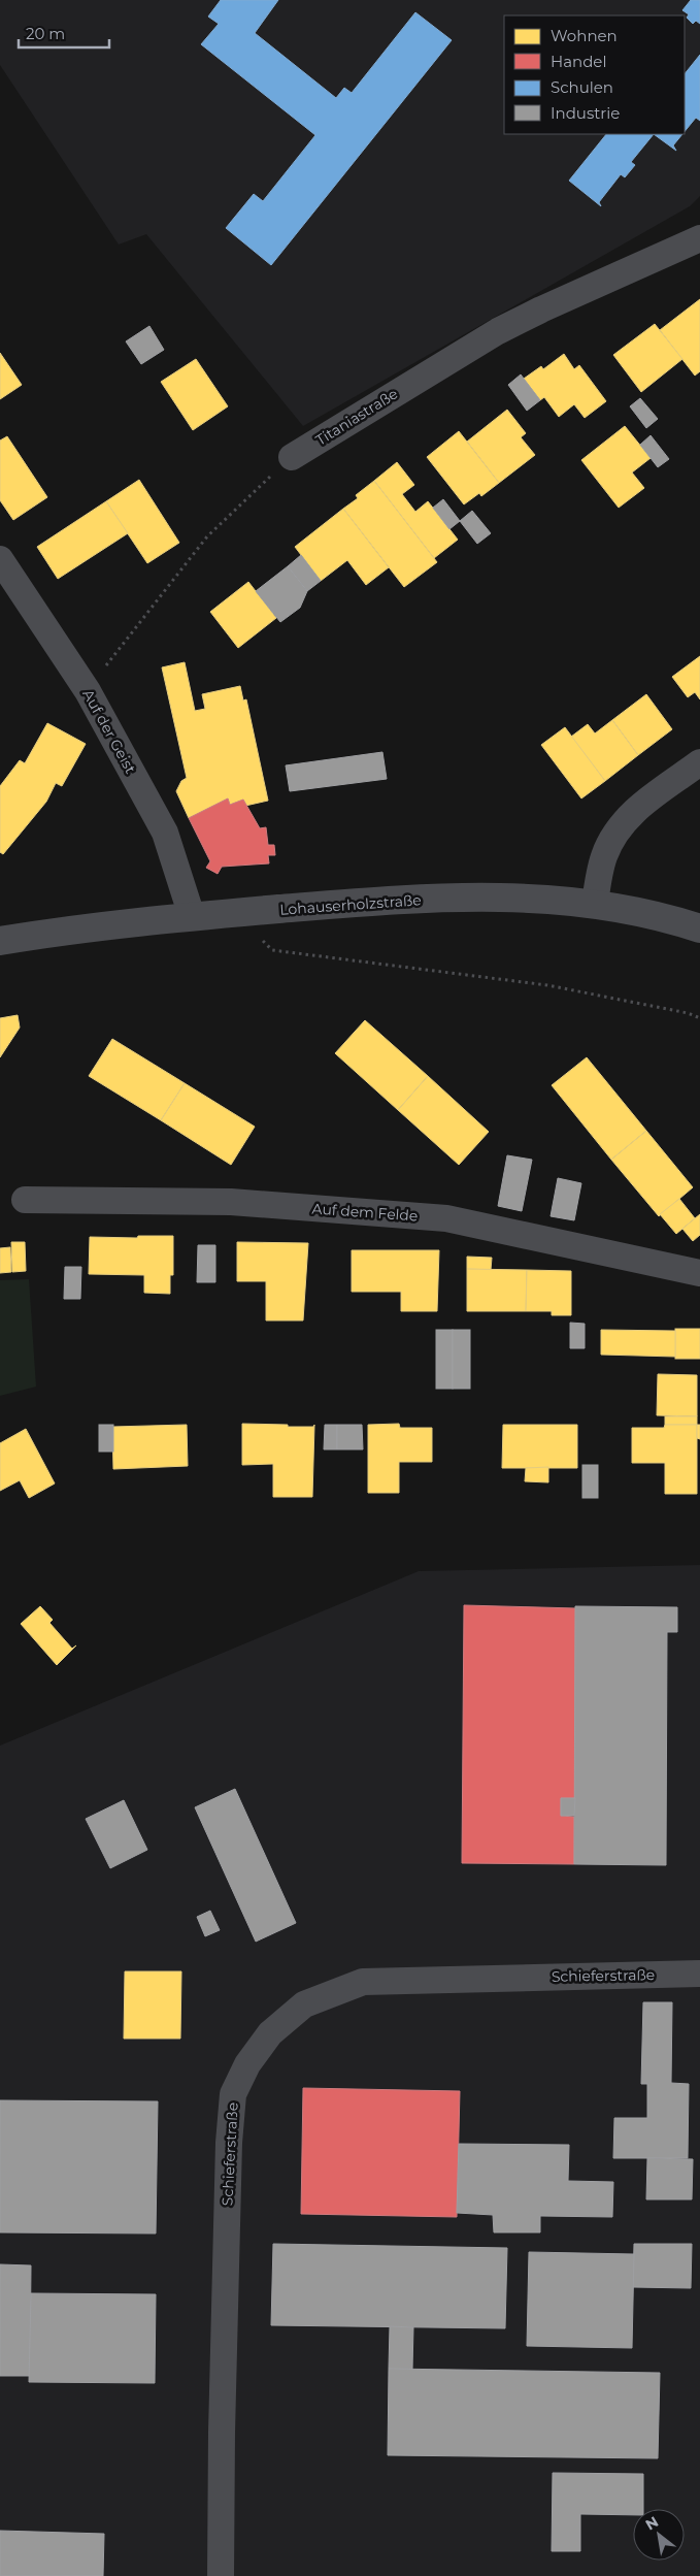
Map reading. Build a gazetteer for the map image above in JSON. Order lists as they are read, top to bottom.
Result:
{
  "streets": {
    "street": [
      "Titaniastraße",
      "Auf der Geist",
      "Lohauserholzstraße",
      "Auf dem Felde",
      "Schieferstraße"
    ]
  },
  "crossings": [
    ["Auf der Geist", "Lohauserholzstraße"]
  ],
  "legend": [
    "Wohnen",
    "Handel",
    "Schulen",
    "Industrie"
  ],
  "scale_bar": "20 m",
  "north": "top left"
}
